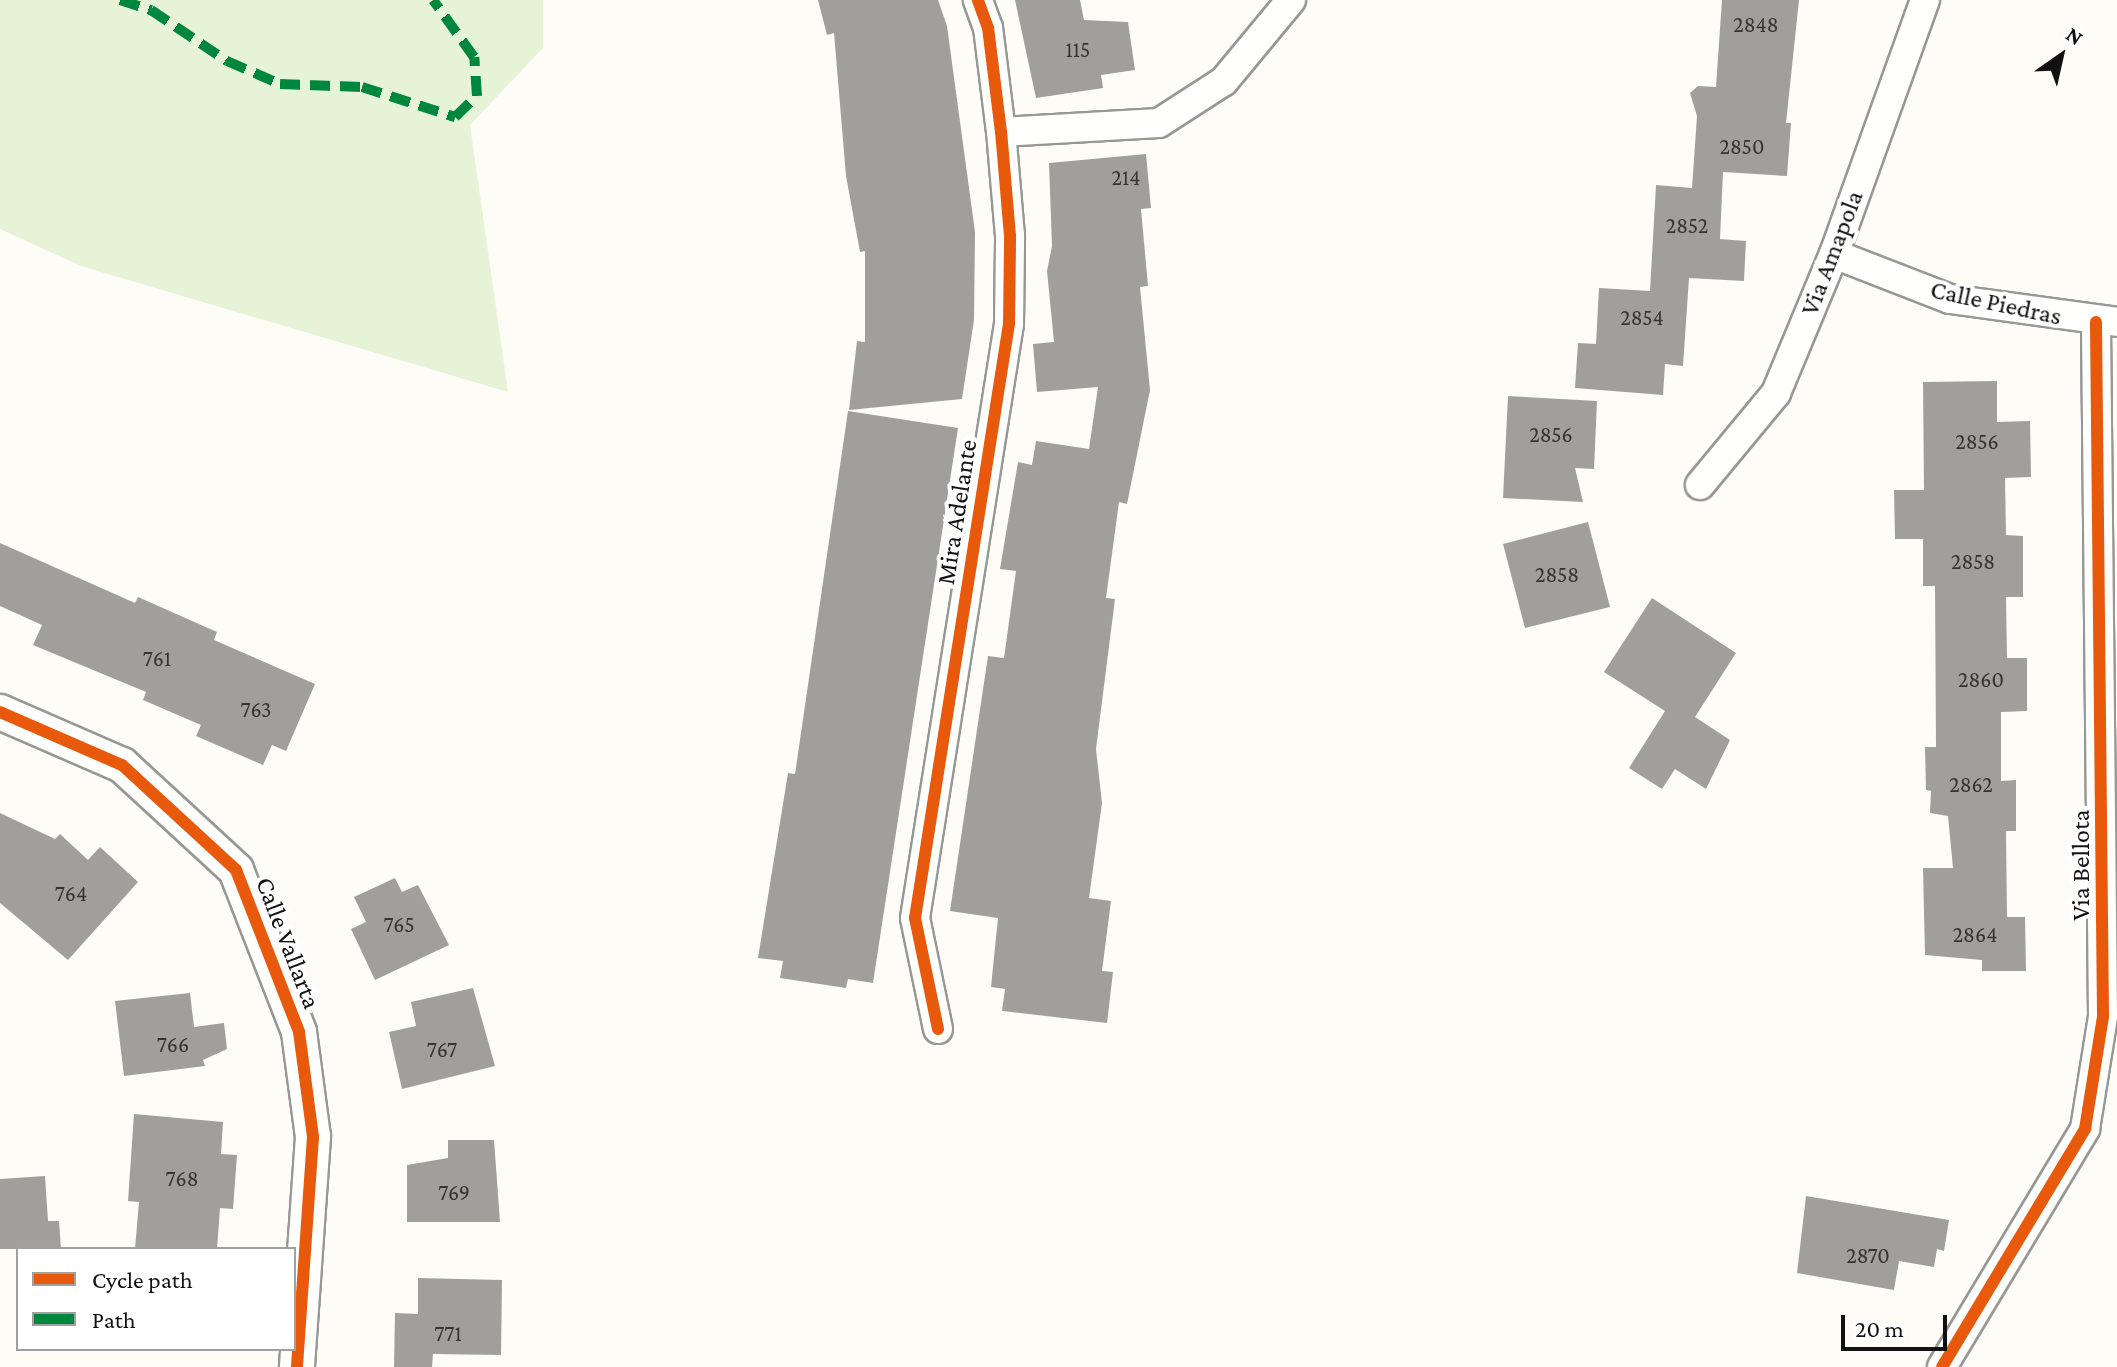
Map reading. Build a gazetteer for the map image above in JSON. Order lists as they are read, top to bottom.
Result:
{
  "streets": {
    "street": [
      "Via Amapola",
      "Calle Piedras",
      "Mira Adelante",
      "Via Bellota",
      "Calle Vallarta"
    ]
  },
  "crossings": [
    ["Via Amapola", "Calle Piedras"],
    ["Calle Piedras", "Via Bellota"]
  ],
  "house_numbers": [
    "2848",
    "115",
    "2850",
    "214",
    "2852",
    "2854",
    "2856",
    "2856",
    "2858",
    "2858",
    "761",
    "2860",
    "763",
    "2862",
    "764",
    "765",
    "2864",
    "766",
    "767",
    "768",
    "769",
    "2870",
    "771"
  ],
  "legend": ["Cycle path", "Path"],
  "scale_bar": "20 m",
  "north": "top right"
}
